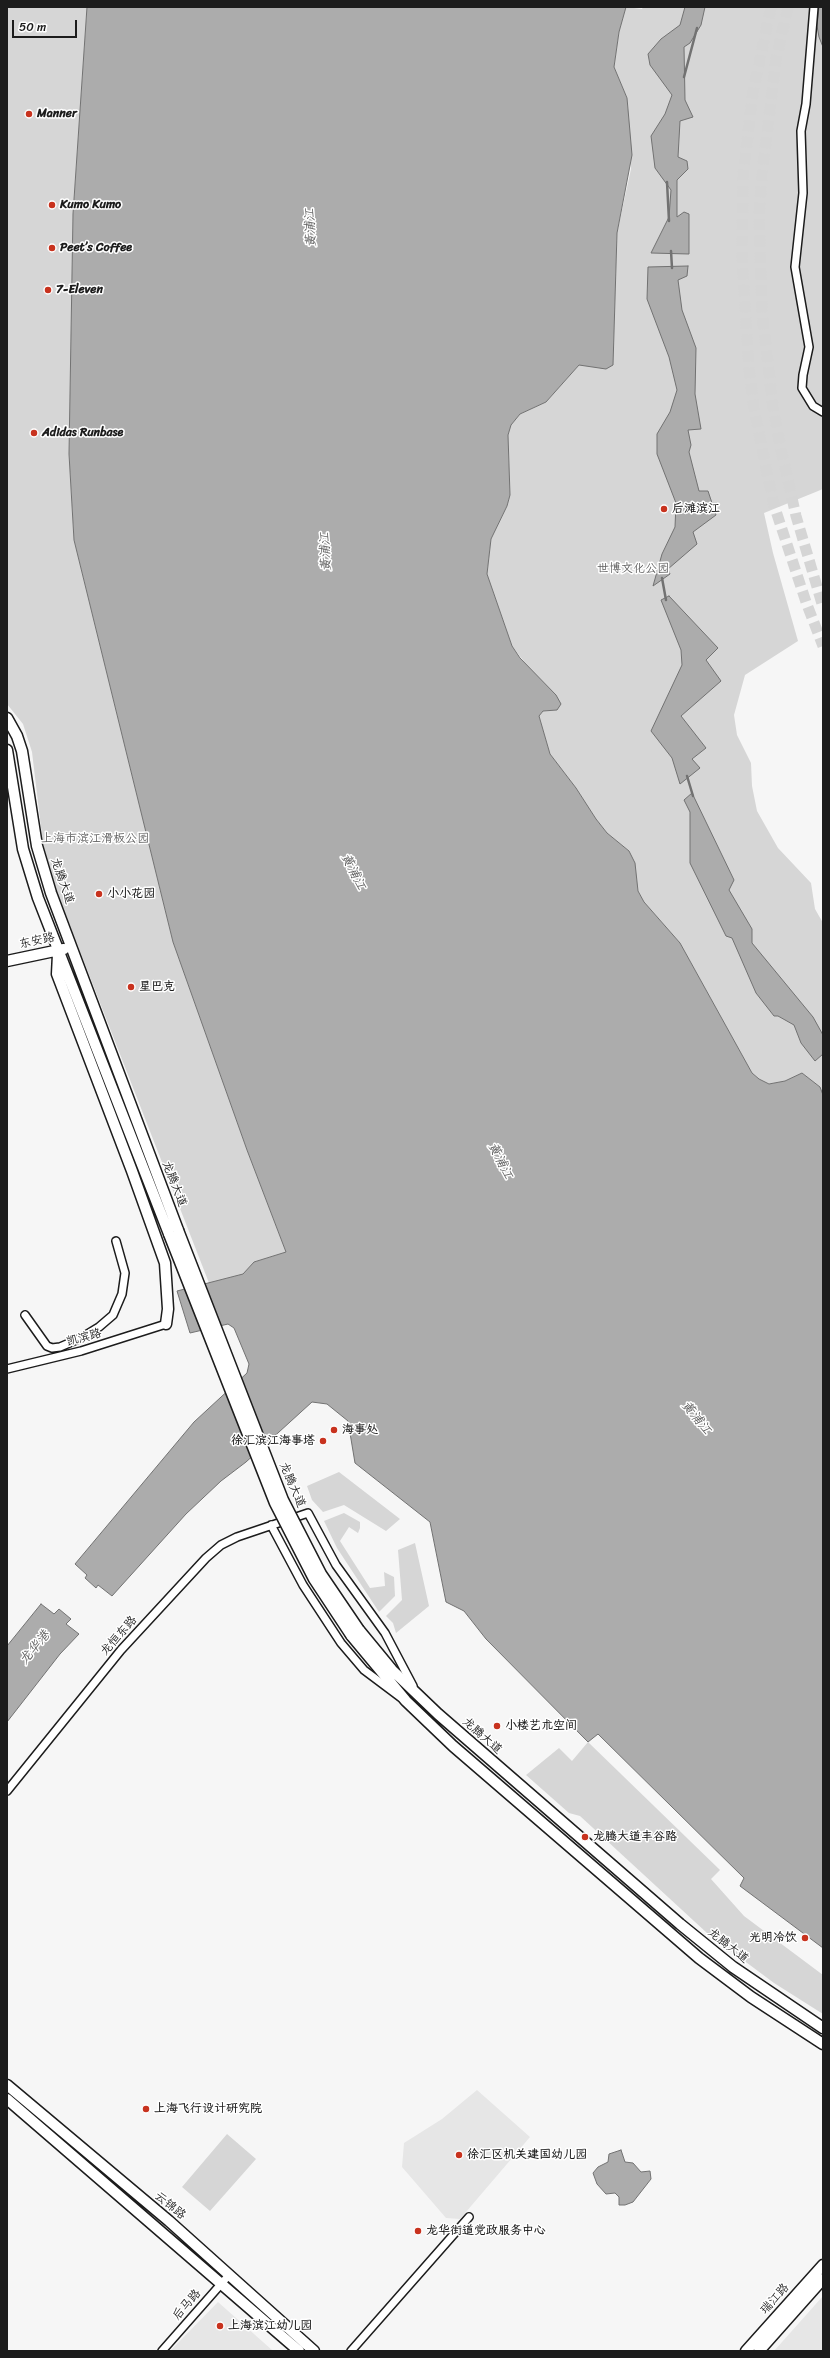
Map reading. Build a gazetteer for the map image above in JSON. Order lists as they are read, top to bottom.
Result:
{
  "streets": {
    "main road": [
      "龙腾大道",
      "东安路",
      "云锦路",
      "瑞江路"
    ],
    "street": ["凯滨路", "龙恒东路", "后马路"]
  },
  "crossings": [
    ["龙腾大道", "东安路"],
    ["龙腾大道", "龙恒东路"],
    ["云锦路", "后马路"]
  ],
  "water": ["黄浦江", "龙华港"],
  "parks": ["世博文化公园", "上海市滨江滑板公园"],
  "places": [
    "Manner",
    "Kumo Kumo",
    "Peet’s Coffee",
    "7-Eleven",
    "Adidas Runbase",
    "后滩滨江",
    "小小花园",
    "星巴克",
    "海事处",
    "徐汇滨江海事塔",
    "小楼艺术空间",
    "龙腾大道丰谷路",
    "光明冷饮",
    "上海飞行设计研究院",
    "徐汇区机关建国幼儿园",
    "龙华街道党政服务中心",
    "上海滨江幼儿园"
  ],
  "scale_bar": "50 m"
}
